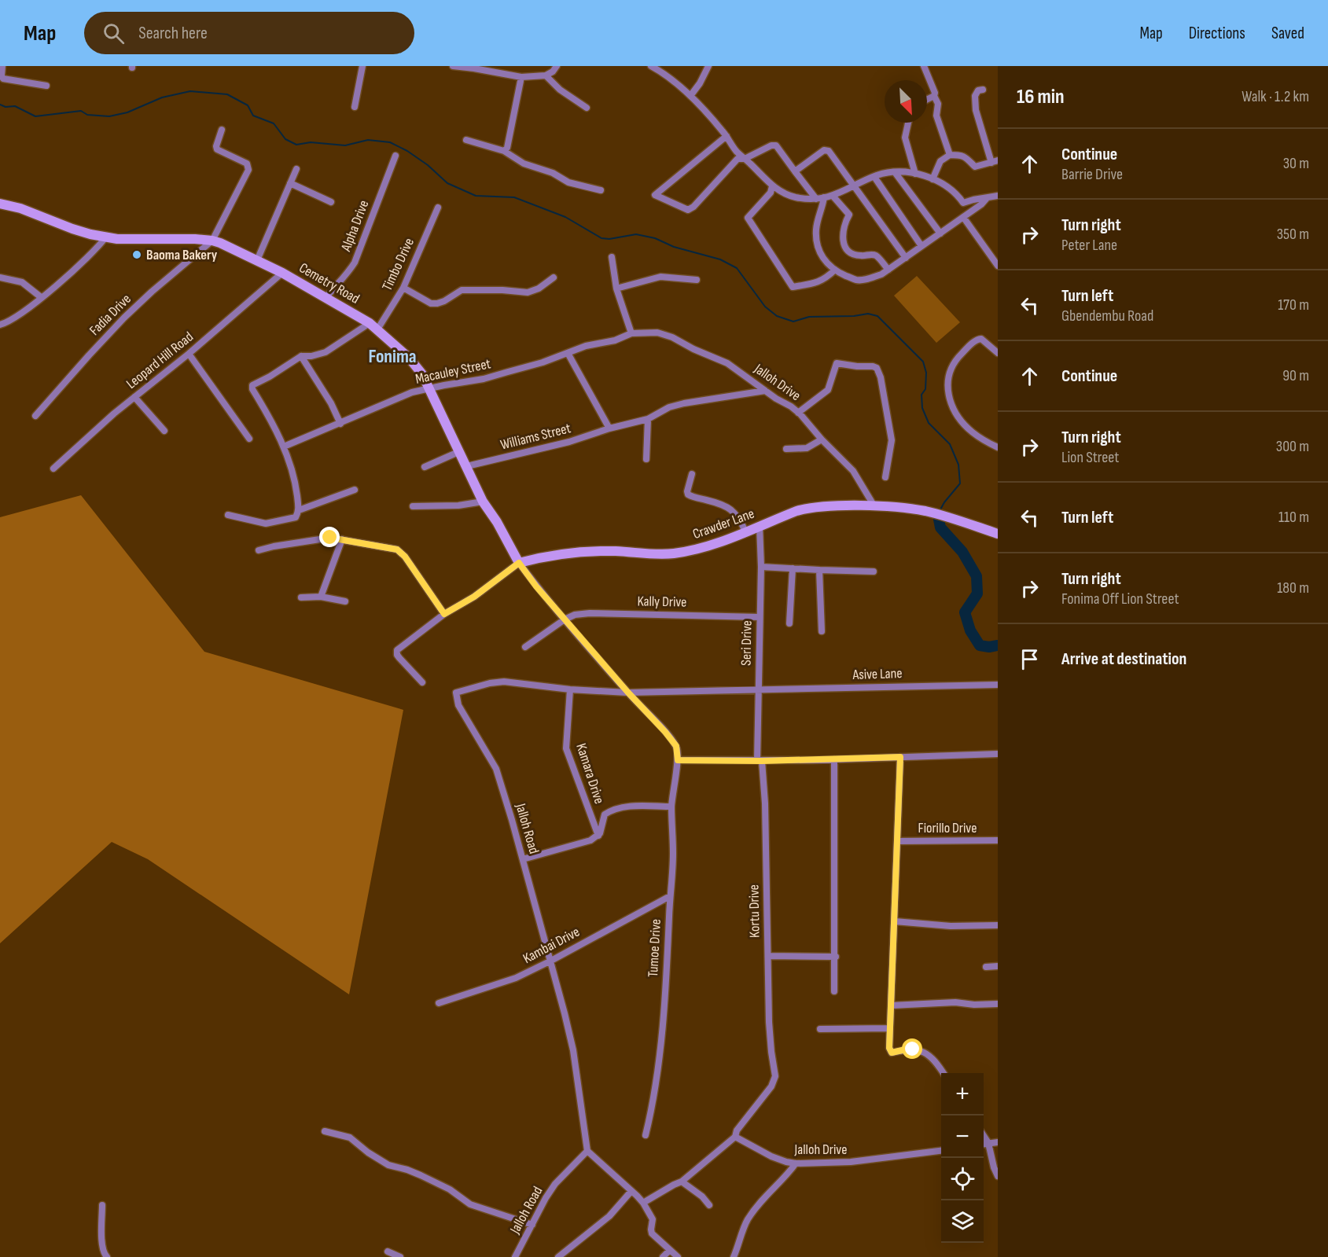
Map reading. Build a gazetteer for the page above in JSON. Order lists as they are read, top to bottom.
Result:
{
  "streets": {
    "street": [
      "Alpha Drive",
      "Timbo Drive",
      "Cemetry Road",
      "Fadia Drive",
      "Leopard Hill Road",
      "Macauley Street",
      "Jalloh Drive",
      "Williams Street",
      "Crawder Lane",
      "Kally Drive",
      "Seri Drive",
      "Asive Lane",
      "Kamara Drive",
      "Fiorillo Drive",
      "Jalloh Road",
      "Kortu Drive",
      "Kambai Drive",
      "Tumoe Drive"
    ]
  },
  "crossings": [
    ["Alpha Drive", "Cemetry Road"],
    ["Timbo Drive", "Cemetry Road"],
    ["Cemetry Road", "Fadia Drive"],
    ["Cemetry Road", "Leopard Hill Road"],
    ["Cemetry Road", "Macauley Street"],
    ["Cemetry Road", "Williams Street"],
    ["Cemetry Road", "Crawder Lane"],
    ["Macauley Street", "Jalloh Drive"],
    ["Jalloh Drive", "Williams Street"],
    ["Jalloh Drive", "Crawder Lane"],
    ["Jalloh Drive", "Kortu Drive"],
    ["Crawder Lane", "Seri Drive"],
    ["Kally Drive", "Seri Drive"],
    ["Seri Drive", "Asive Lane"],
    ["Seri Drive", "Jalloh Road"],
    ["Seri Drive", "Kortu Drive"],
    ["Asive Lane", "Jalloh Road"],
    ["Kamara Drive", "Jalloh Road"],
    ["Jalloh Road", "Kambai Drive"],
    ["Kambai Drive", "Tumoe Drive"]
  ],
  "districts": ["Fonima"],
  "places": ["Baoma Bakery"],
  "north": "bottom right",
  "page": {
    "header": "Map",
    "search": "Search here",
    "nav": ["Map", "Directions", "Saved"],
    "heading": ["16 min", "Walk · 1.2 km"],
    "list": [
      ["Continue", "Barrie Drive", "30 m"],
      ["Turn right", "Peter Lane", "350 m"],
      ["Turn left", "Gbendembu Road", "170 m"],
      ["Continue", "90 m"],
      ["Turn right", "Lion Street", "300 m"],
      ["Turn left", "110 m"],
      ["Turn right", "Fonima Off Lion Street", "180 m"],
      "Arrive at destination"
    ],
    "map_buttons": ["+", "−"]
  }
}
